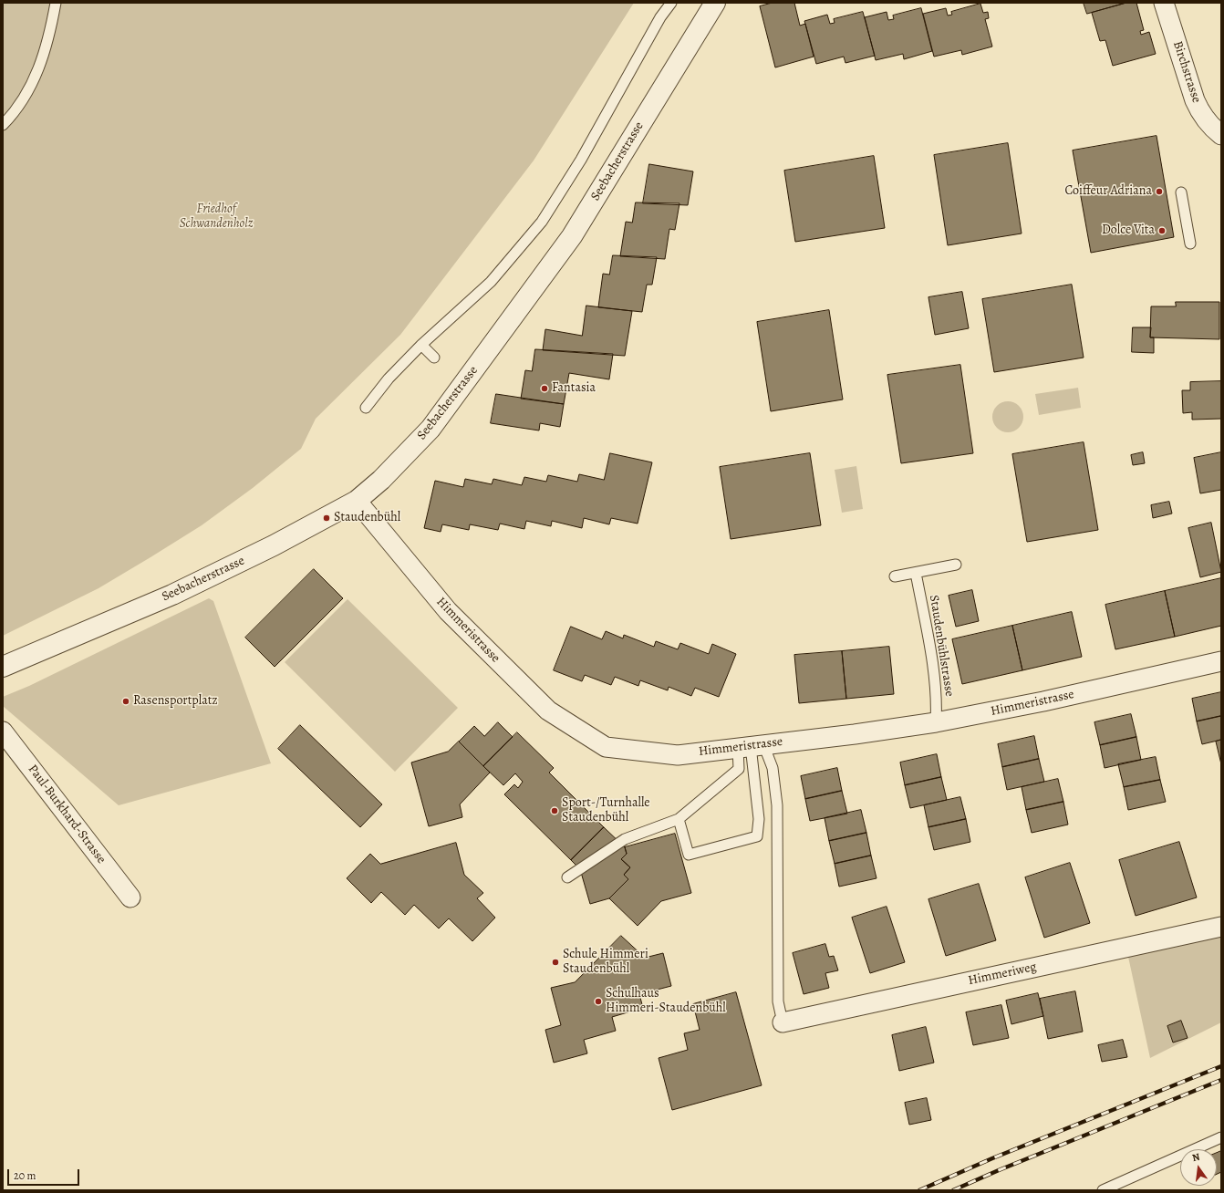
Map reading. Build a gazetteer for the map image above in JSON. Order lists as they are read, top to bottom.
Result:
{
  "streets": {
    "street": [
      "Birchstrasse",
      "Seebacherstrasse",
      "Himmeristrasse",
      "Paul-Burkhard-Strasse",
      "Himmeriweg"
    ],
    "lane": ["Staudenbühlstrasse"]
  },
  "crossings": [
    ["Seebacherstrasse", "Himmeristrasse"],
    ["Himmeristrasse", "Staudenbühlstrasse"]
  ],
  "parks": ["Friedhof Schwandenholz"],
  "places": [
    "Coiffeur Adriana",
    "Dolce Vita",
    "Fantasia",
    "Staudenbühl",
    "Rasensportplatz",
    "Sport-/Turnhalle Staudenbühl",
    "Schule Himmeri Staudenbühl",
    "Schulhaus Himmeri-Staudenbühl"
  ],
  "scale_bar": "20 m",
  "north": "top"
}
